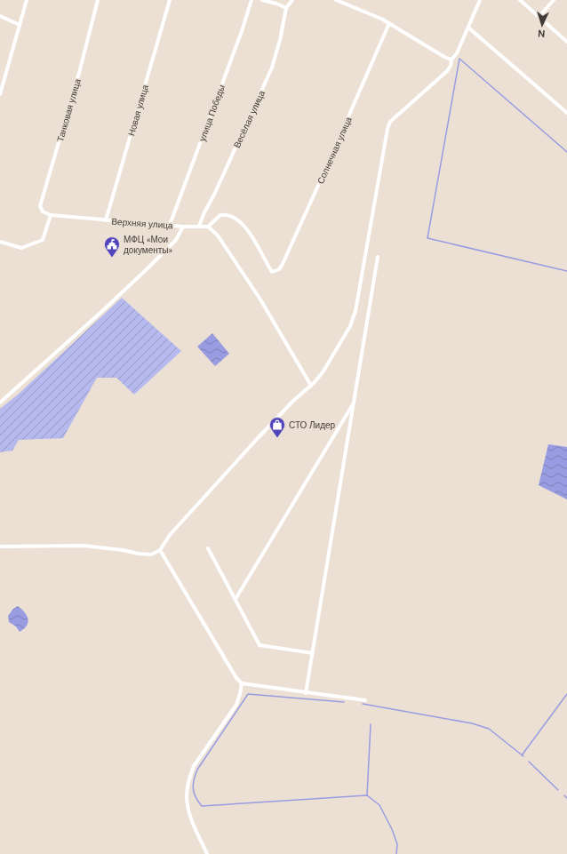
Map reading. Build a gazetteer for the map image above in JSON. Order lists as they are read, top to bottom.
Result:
{
  "streets": {
    "street": [
      "Танковая улица",
      "Новая улица",
      "улица Победы",
      "Весёлая улица",
      "Солнечная улица",
      "Верхняя улица"
    ]
  },
  "crossings": [
    ["Танковая улица", "Верхняя улица"],
    ["Новая улица", "Верхняя улица"],
    ["улица Победы", "Верхняя улица"],
    ["Весёлая улица", "Верхняя улица"],
    ["Солнечная улица", "Верхняя улица"]
  ],
  "places": {
    "public building": ["МФЦ «Мои документы»"],
    "shop": ["СТО Лидер"]
  },
  "north": "bottom"
}
